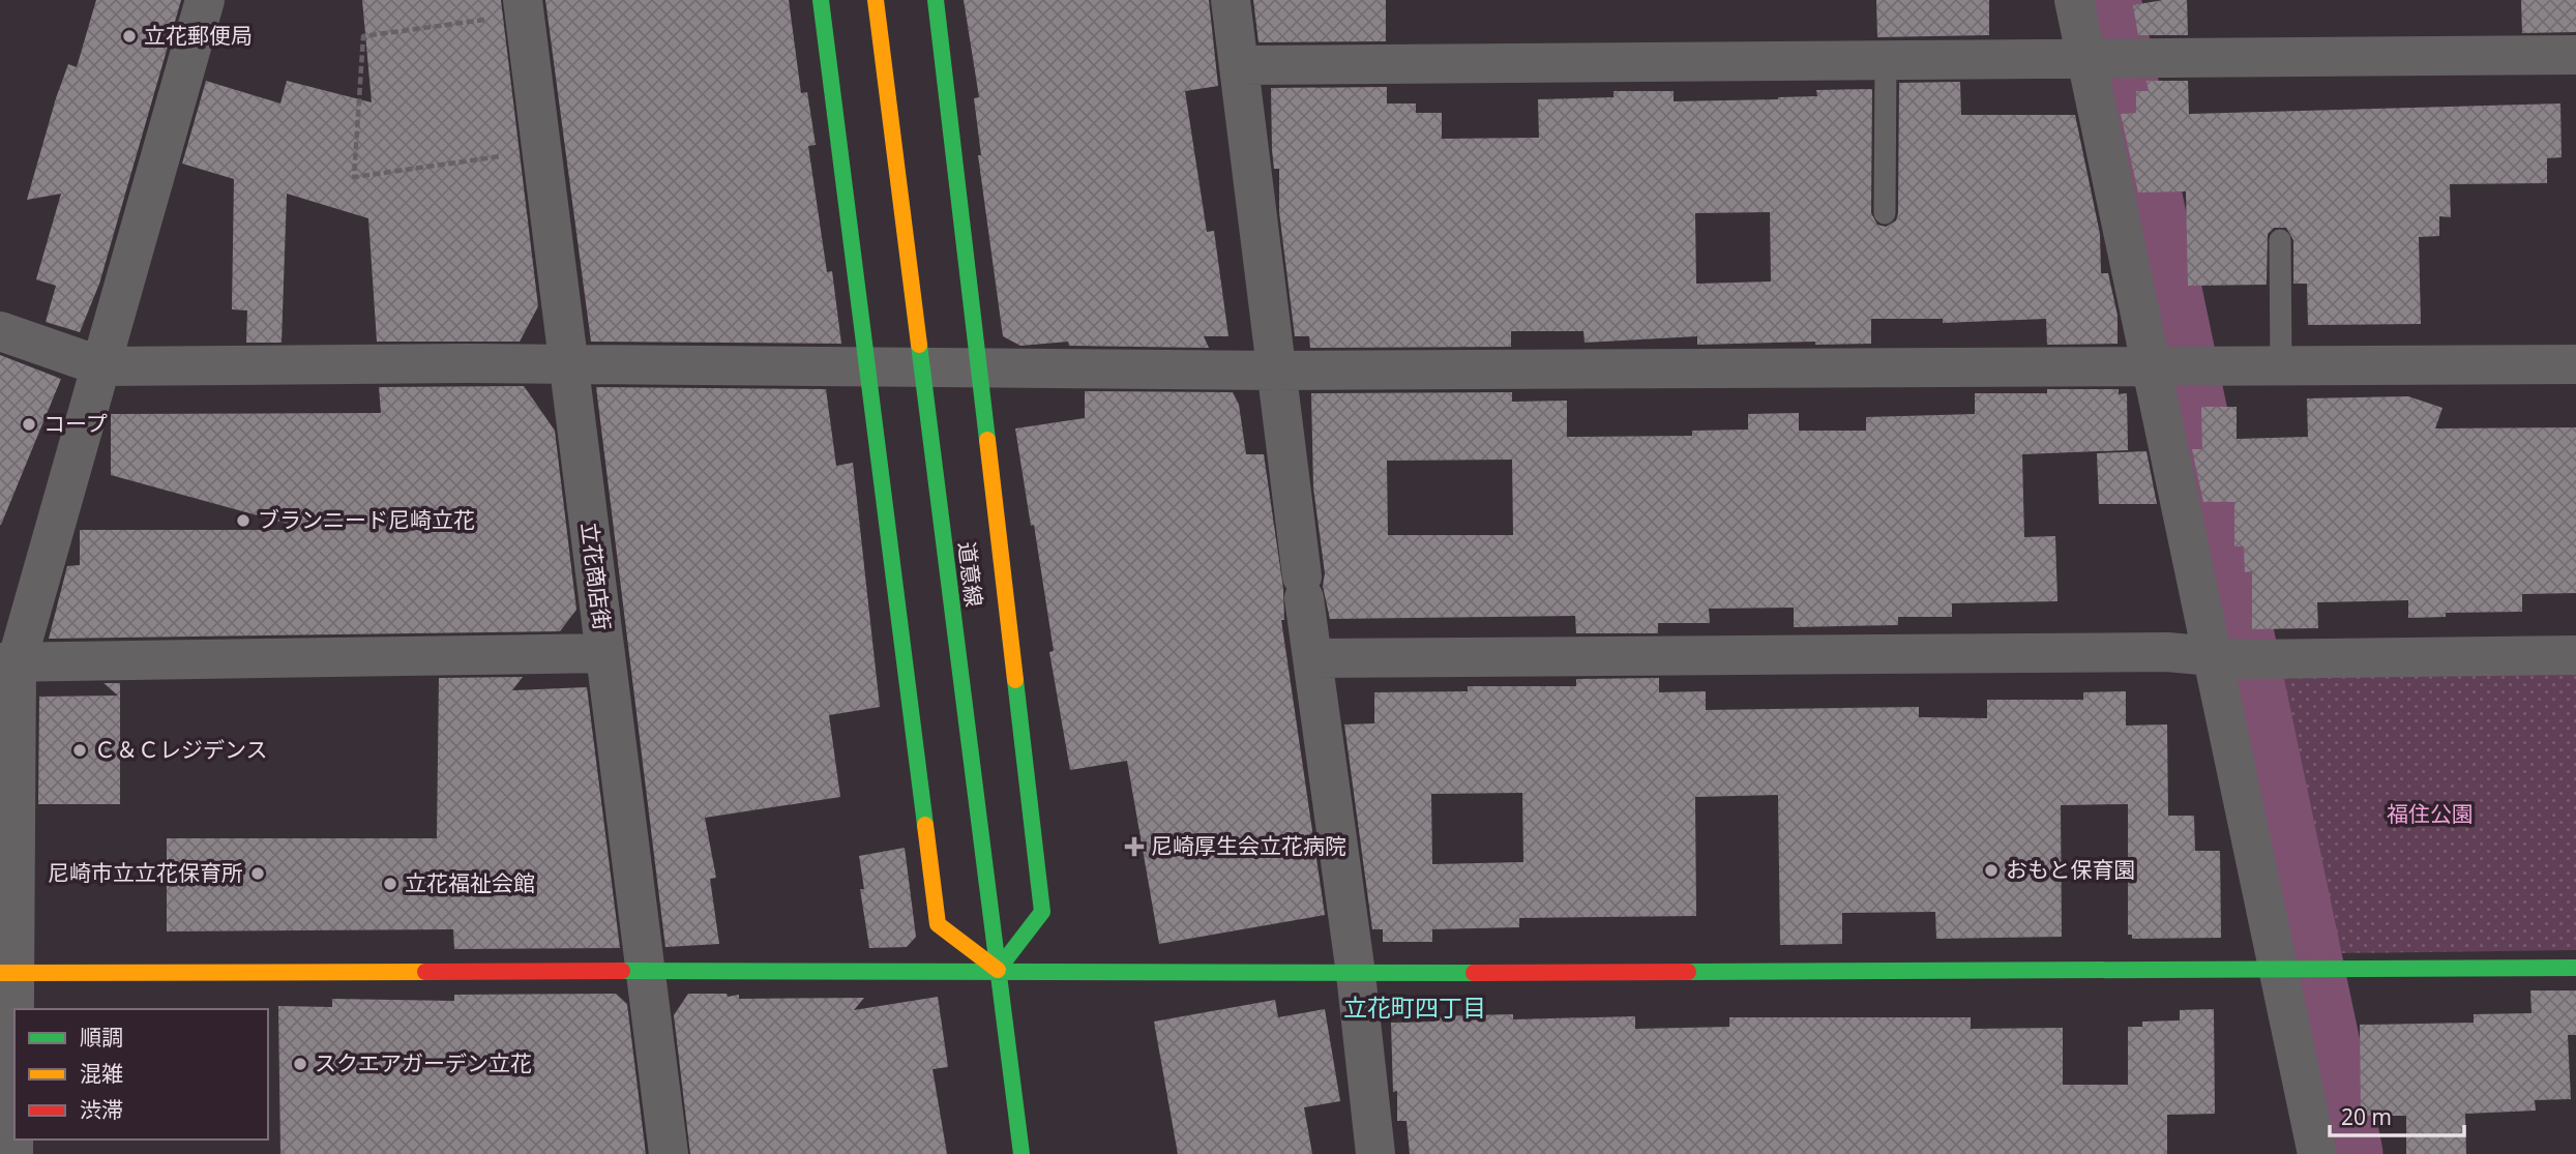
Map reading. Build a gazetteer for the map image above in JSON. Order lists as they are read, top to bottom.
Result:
{
  "streets": {
    "street": ["道意線", "立花商店街"]
  },
  "districts": ["立花町四丁目"],
  "parks": ["福住公園"],
  "places": {
    "other": [
      "立花郵便局",
      "コープ",
      "ブランニード尼崎立花",
      "Ｃ＆Ｃレジデンス",
      "おもと保育園",
      "尼崎市立立花保育所",
      "立花福祉会館",
      "スクエアガーデン立花"
    ],
    "health": ["尼崎厚生会立花病院"]
  },
  "legend": ["順調", "混雑", "渋滞"],
  "scale_bar": "20 m"
}
